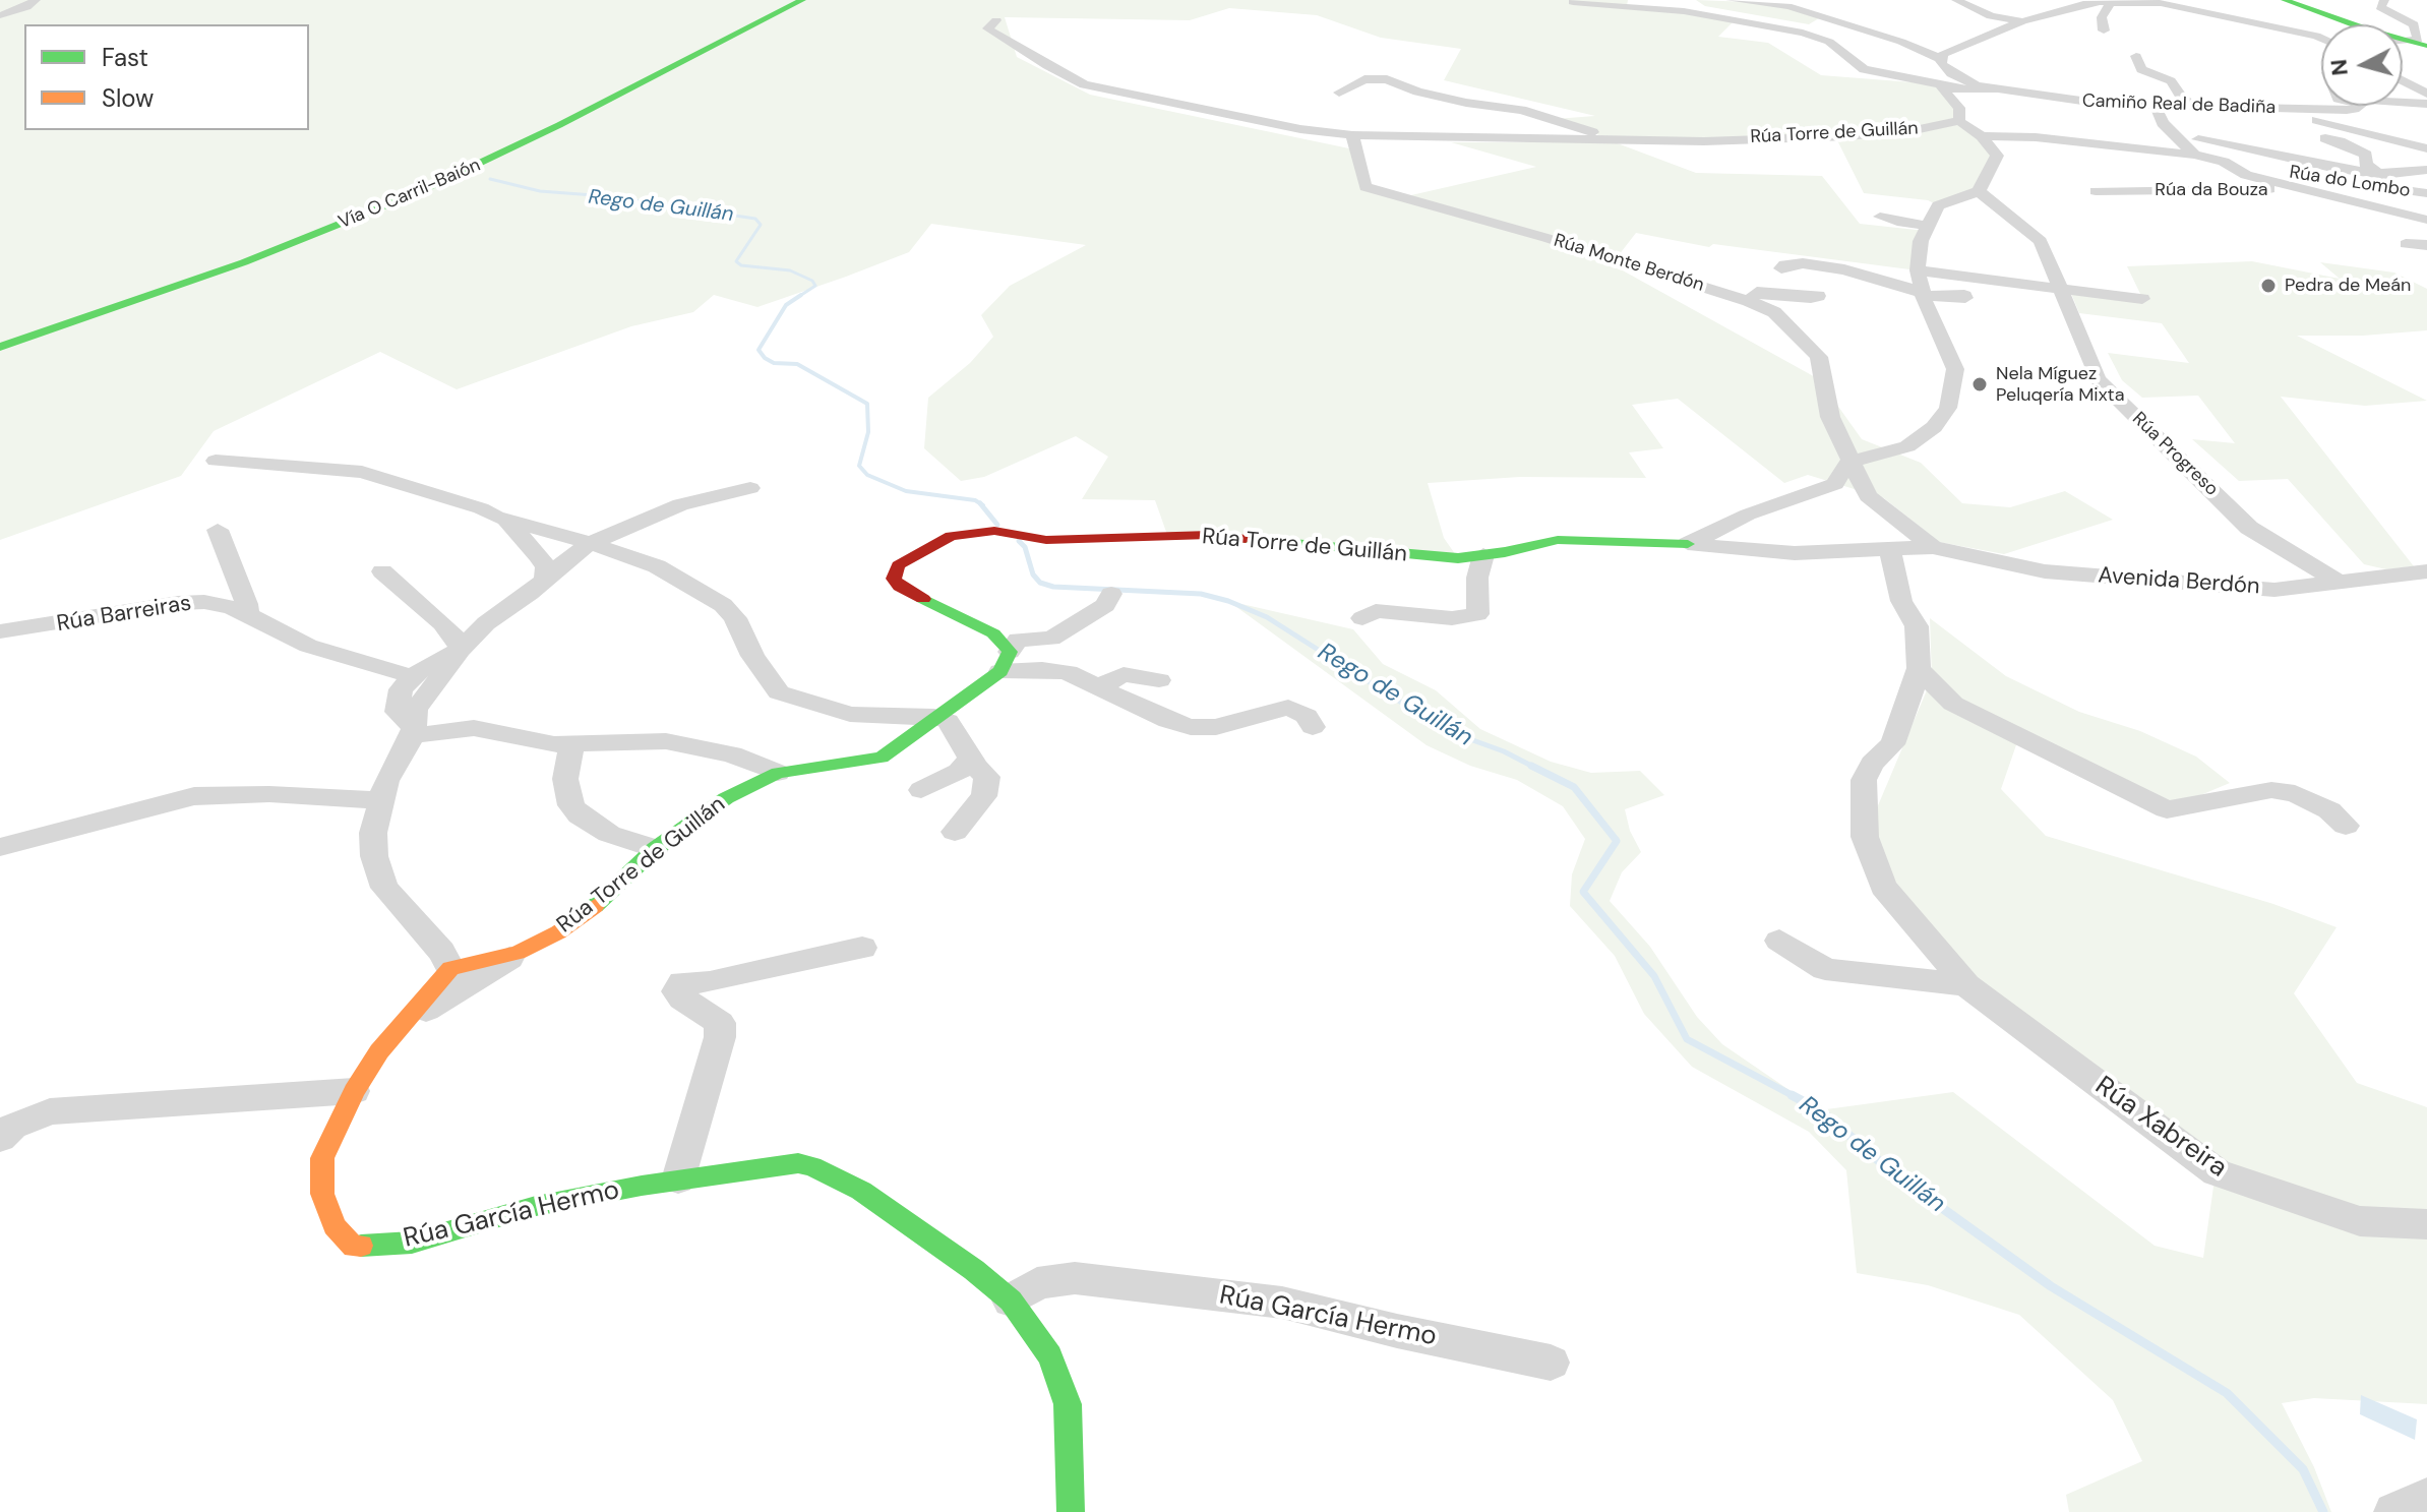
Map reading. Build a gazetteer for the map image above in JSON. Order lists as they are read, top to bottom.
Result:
{
  "streets": {
    "main road": ["Rúa Torre de Guillán", "Vía O Carril-Baión", "Rúa García Hermo"],
    "street": [
      "Camiño Real de Badiña",
      "Rúa do Lombo",
      "Rúa da Bouza",
      "Rúa Monte Berdón",
      "Rúa Progreso",
      "Avenida Berdón",
      "Rúa Barreiras",
      "Rúa Xabreira"
    ]
  },
  "crossings": [
    ["Camiño Real de Badiña", "Rúa da Bouza"],
    ["Rúa Torre de Guillán", "Rúa Monte Berdón"],
    ["Rúa Torre de Guillán", "Avenida Berdón"],
    ["Rúa Torre de Guillán", "Rúa Xabreira"],
    ["Rúa Torre de Guillán", "Rúa García Hermo"],
    ["Rúa do Lombo", "Rúa da Bouza"],
    ["Rúa Progreso", "Avenida Berdón"]
  ],
  "water": ["Rego de Guillán"],
  "places": ["Pedra de Meán", "Nela Míguez Peluqería Mixta"],
  "legend": ["Fast", "Slow"],
  "north": "left"
}
